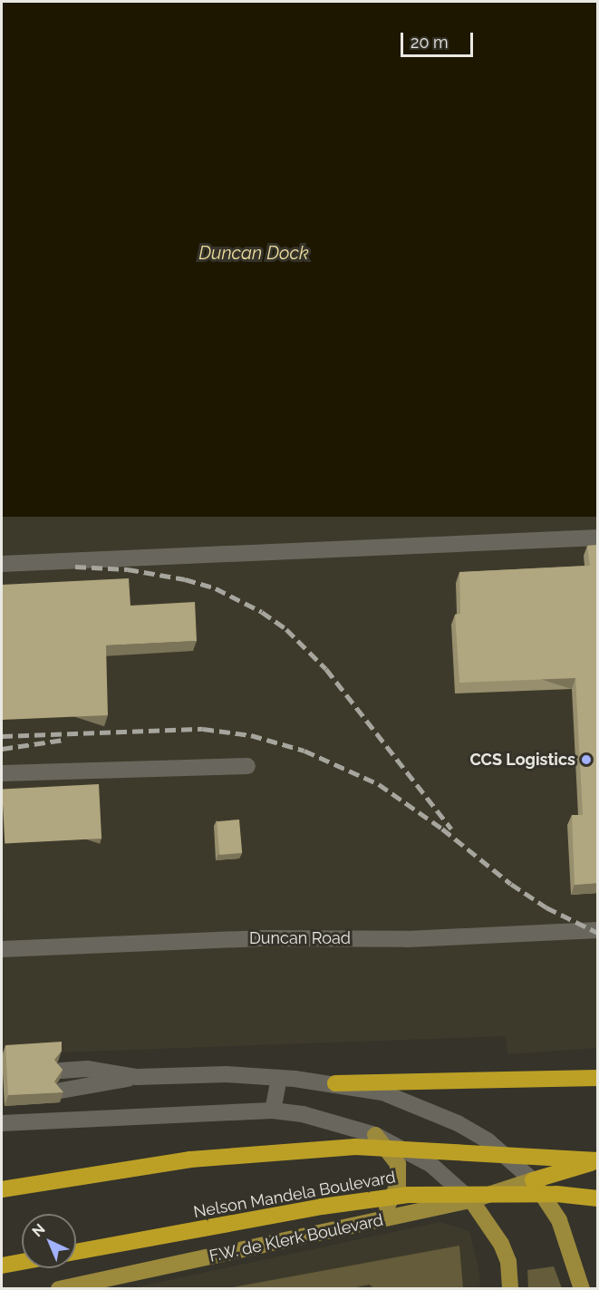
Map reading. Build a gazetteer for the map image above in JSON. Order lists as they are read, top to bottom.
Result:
{
  "streets": {
    "highway": ["Nelson Mandela Boulevard"],
    "main road": ["F.W. de Klerk Boulevard"],
    "street": ["Duncan Road"]
  },
  "water": ["Duncan Dock"],
  "places": ["CCS Logistics"],
  "scale_bar": "20 m",
  "north": "top left"
}
